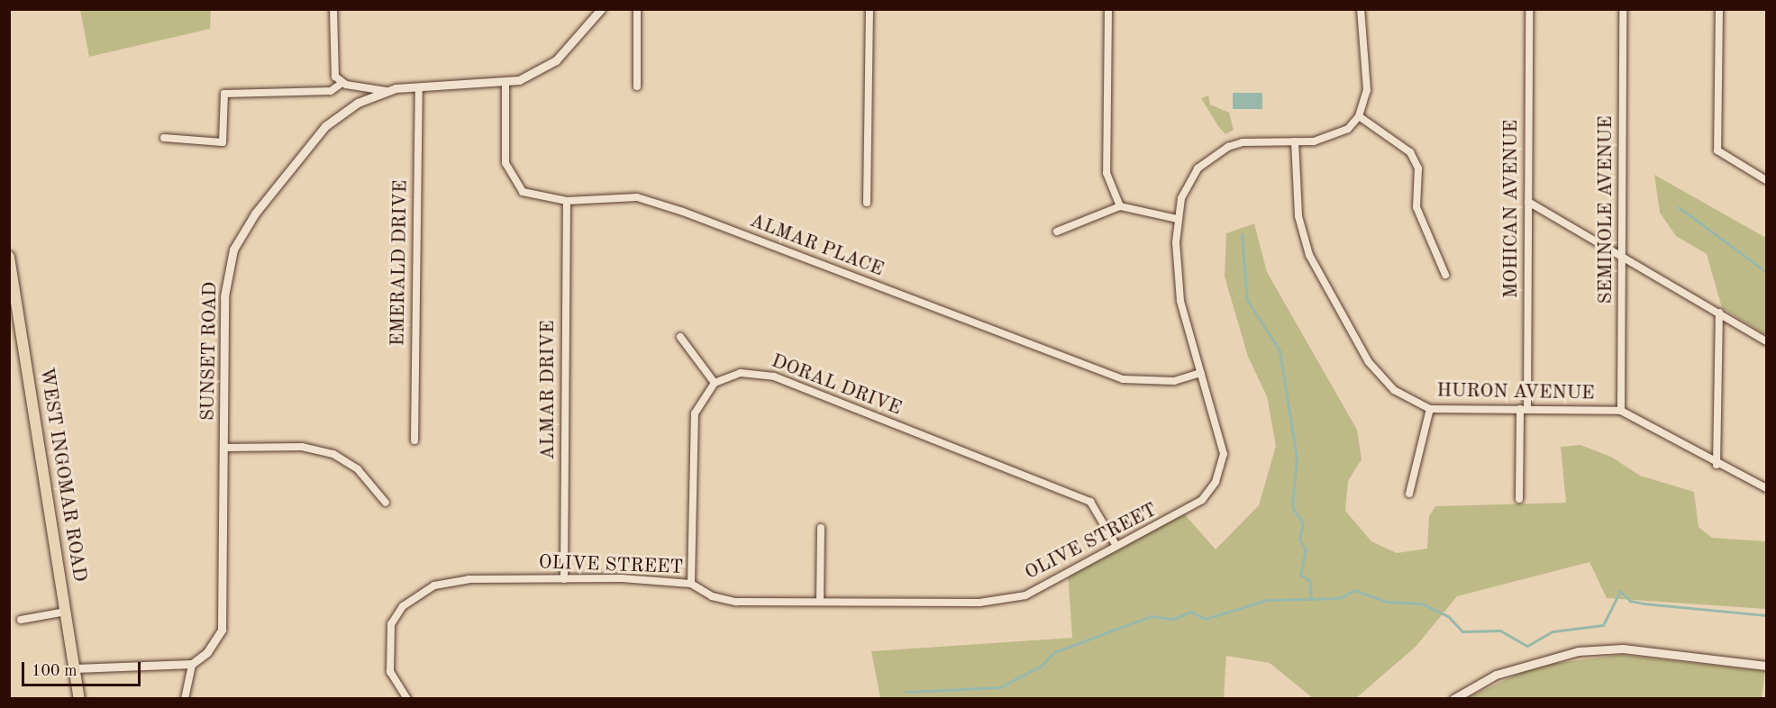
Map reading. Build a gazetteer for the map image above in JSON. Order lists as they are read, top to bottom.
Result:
{
  "streets": {
    "main road": ["WEST INGOMAR ROAD"],
    "street": [
      "MOHICAN AVENUE",
      "SEMINOLE AVENUE",
      "ALMAR PLACE",
      "EMERALD DRIVE",
      "SUNSET ROAD",
      "DORAL DRIVE",
      "ALMAR DRIVE",
      "HURON AVENUE",
      "OLIVE STREET"
    ]
  },
  "crossings": [
    ["MOHICAN AVENUE", "HURON AVENUE"],
    ["SEMINOLE AVENUE", "HURON AVENUE"],
    ["ALMAR PLACE", "SUNSET ROAD"],
    ["ALMAR PLACE", "ALMAR DRIVE"],
    ["ALMAR PLACE", "OLIVE STREET"],
    ["EMERALD DRIVE", "SUNSET ROAD"],
    ["DORAL DRIVE", "OLIVE STREET"],
    ["ALMAR DRIVE", "OLIVE STREET"],
    ["HURON AVENUE", "OLIVE STREET"]
  ],
  "scale_bar": "100 m"
}
